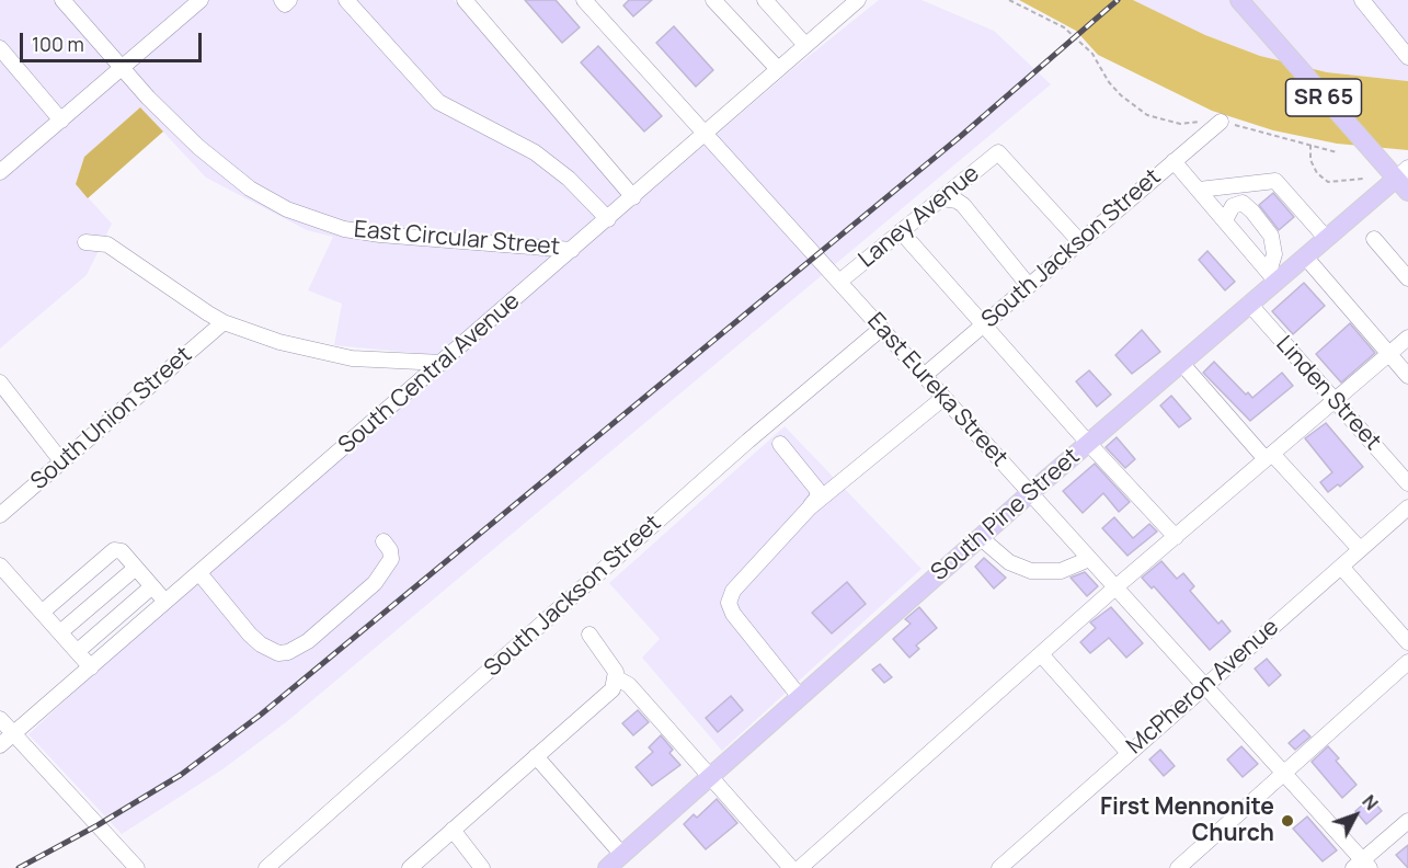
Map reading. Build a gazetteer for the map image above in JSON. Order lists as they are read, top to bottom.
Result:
{
  "streets": {
    "main road": ["SR 65", "South Pine Street"],
    "street": [
      "Laney Avenue",
      "East Circular Street",
      "South Jackson Street",
      "South Central Avenue",
      "East Eureka Street",
      "Linden Street",
      "South Union Street",
      "McPheron Avenue"
    ]
  },
  "crossings": [
    ["SR 65", "South Pine Street"],
    ["Laney Avenue", "South Jackson Street"],
    ["Laney Avenue", "East Eureka Street"],
    ["East Circular Street", "South Central Avenue"],
    ["South Jackson Street", "East Eureka Street"],
    ["South Central Avenue", "East Eureka Street"],
    ["East Eureka Street", "South Pine Street"],
    ["East Eureka Street", "McPheron Avenue"],
    ["Linden Street", "South Pine Street"]
  ],
  "places": ["First Mennonite Church"],
  "scale_bar": "100 m",
  "north": "top right"
}
